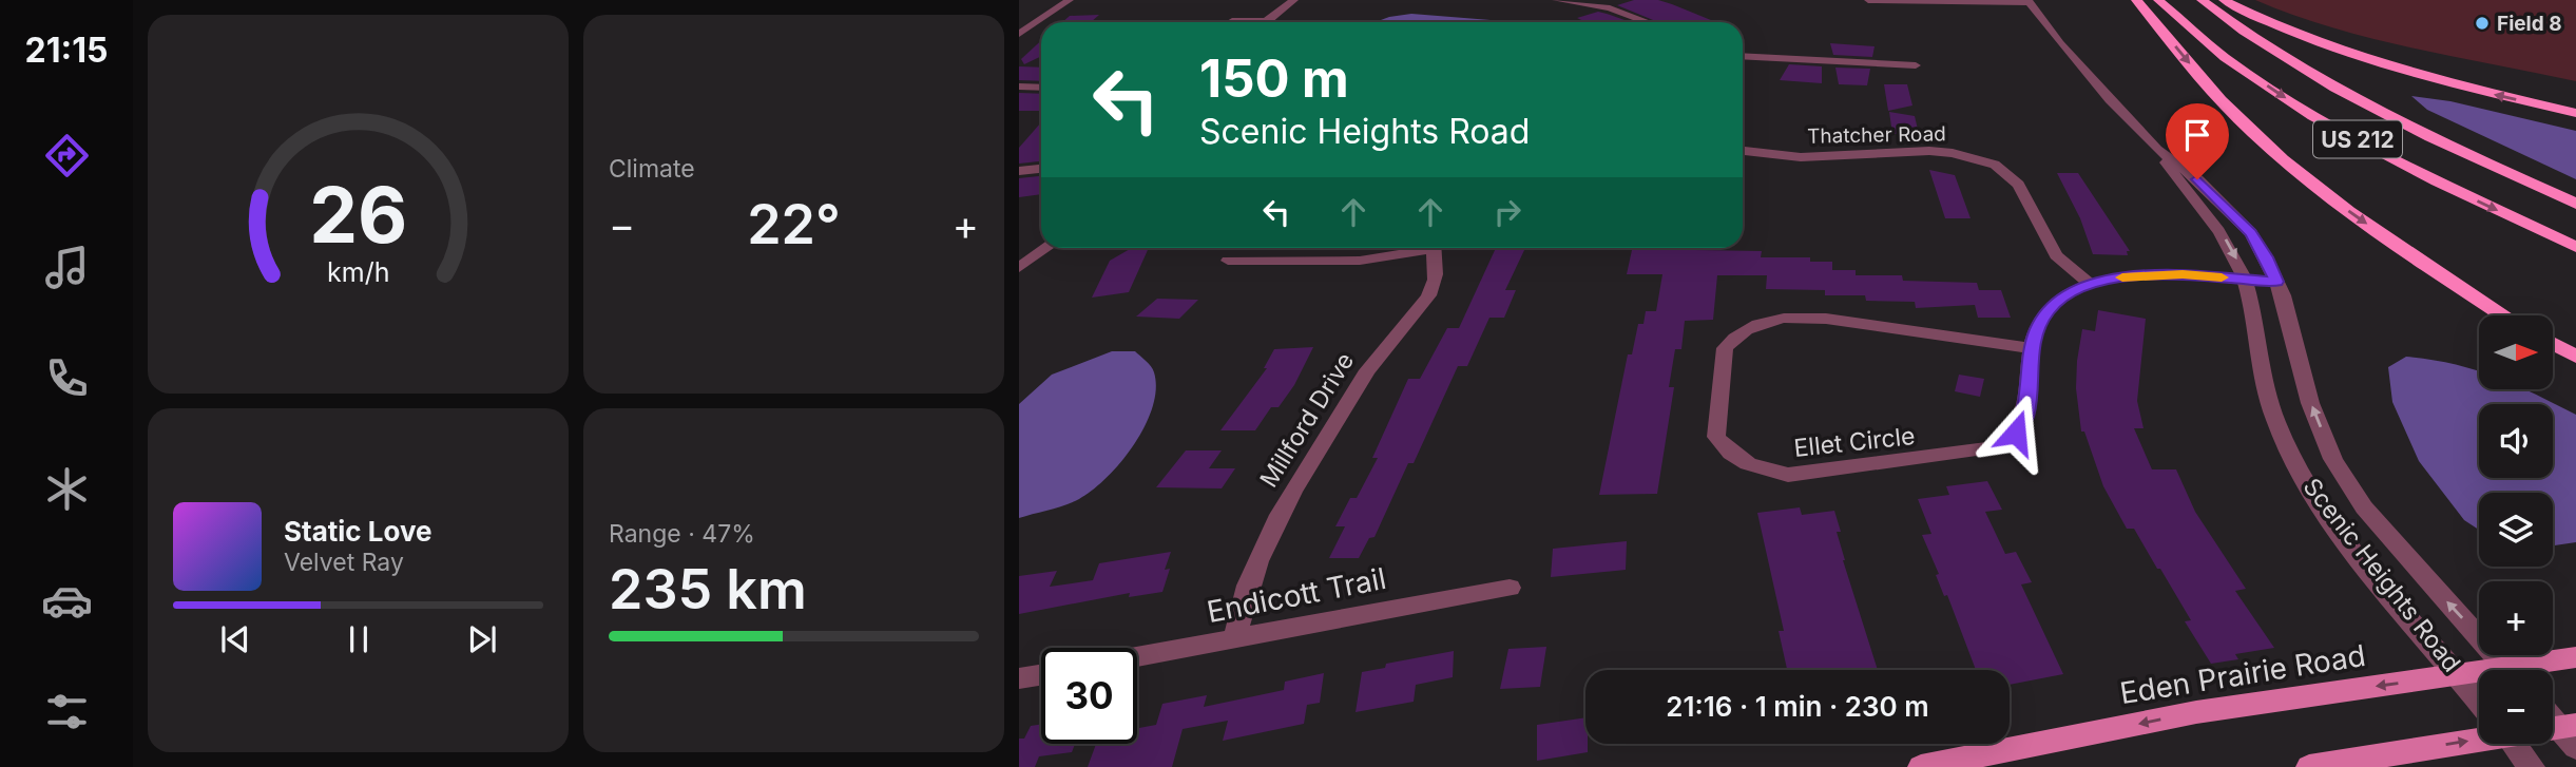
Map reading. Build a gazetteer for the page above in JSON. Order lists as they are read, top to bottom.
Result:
{
  "streets": {
    "highway": ["US 212"],
    "main road": ["Eden Prairie Road"],
    "street": [
      "Thatcher Road",
      "Millford Drive",
      "Ellet Circle",
      "Scenic Heights Road",
      "Endicott Trail"
    ]
  },
  "crossings": [
    ["Thatcher Road", "Ellet Circle"],
    ["Millford Drive", "Endicott Trail"],
    ["Ellet Circle", "Scenic Heights Road"],
    ["Scenic Heights Road", "Eden Prairie Road"]
  ],
  "one_way": ["Eden Prairie Road"],
  "places": ["Field 8"],
  "north": "right",
  "page": {
    "tabs": "21:15",
    "tile": [
      "Climate",
      ["Range · 47%", "235 km"]
    ],
    "turn": ["150 m", "Scenic Heights Road"],
    "heat": ["−", "22°", "+"],
    "map_buttons": ["+", "−"],
    "song": ["Static Love", "Velvet Ray"],
    "limit": "30",
    "trip": "21:16 · 1 min · 230 m",
    "gauge": ["26", "km/h"]
  }
}
